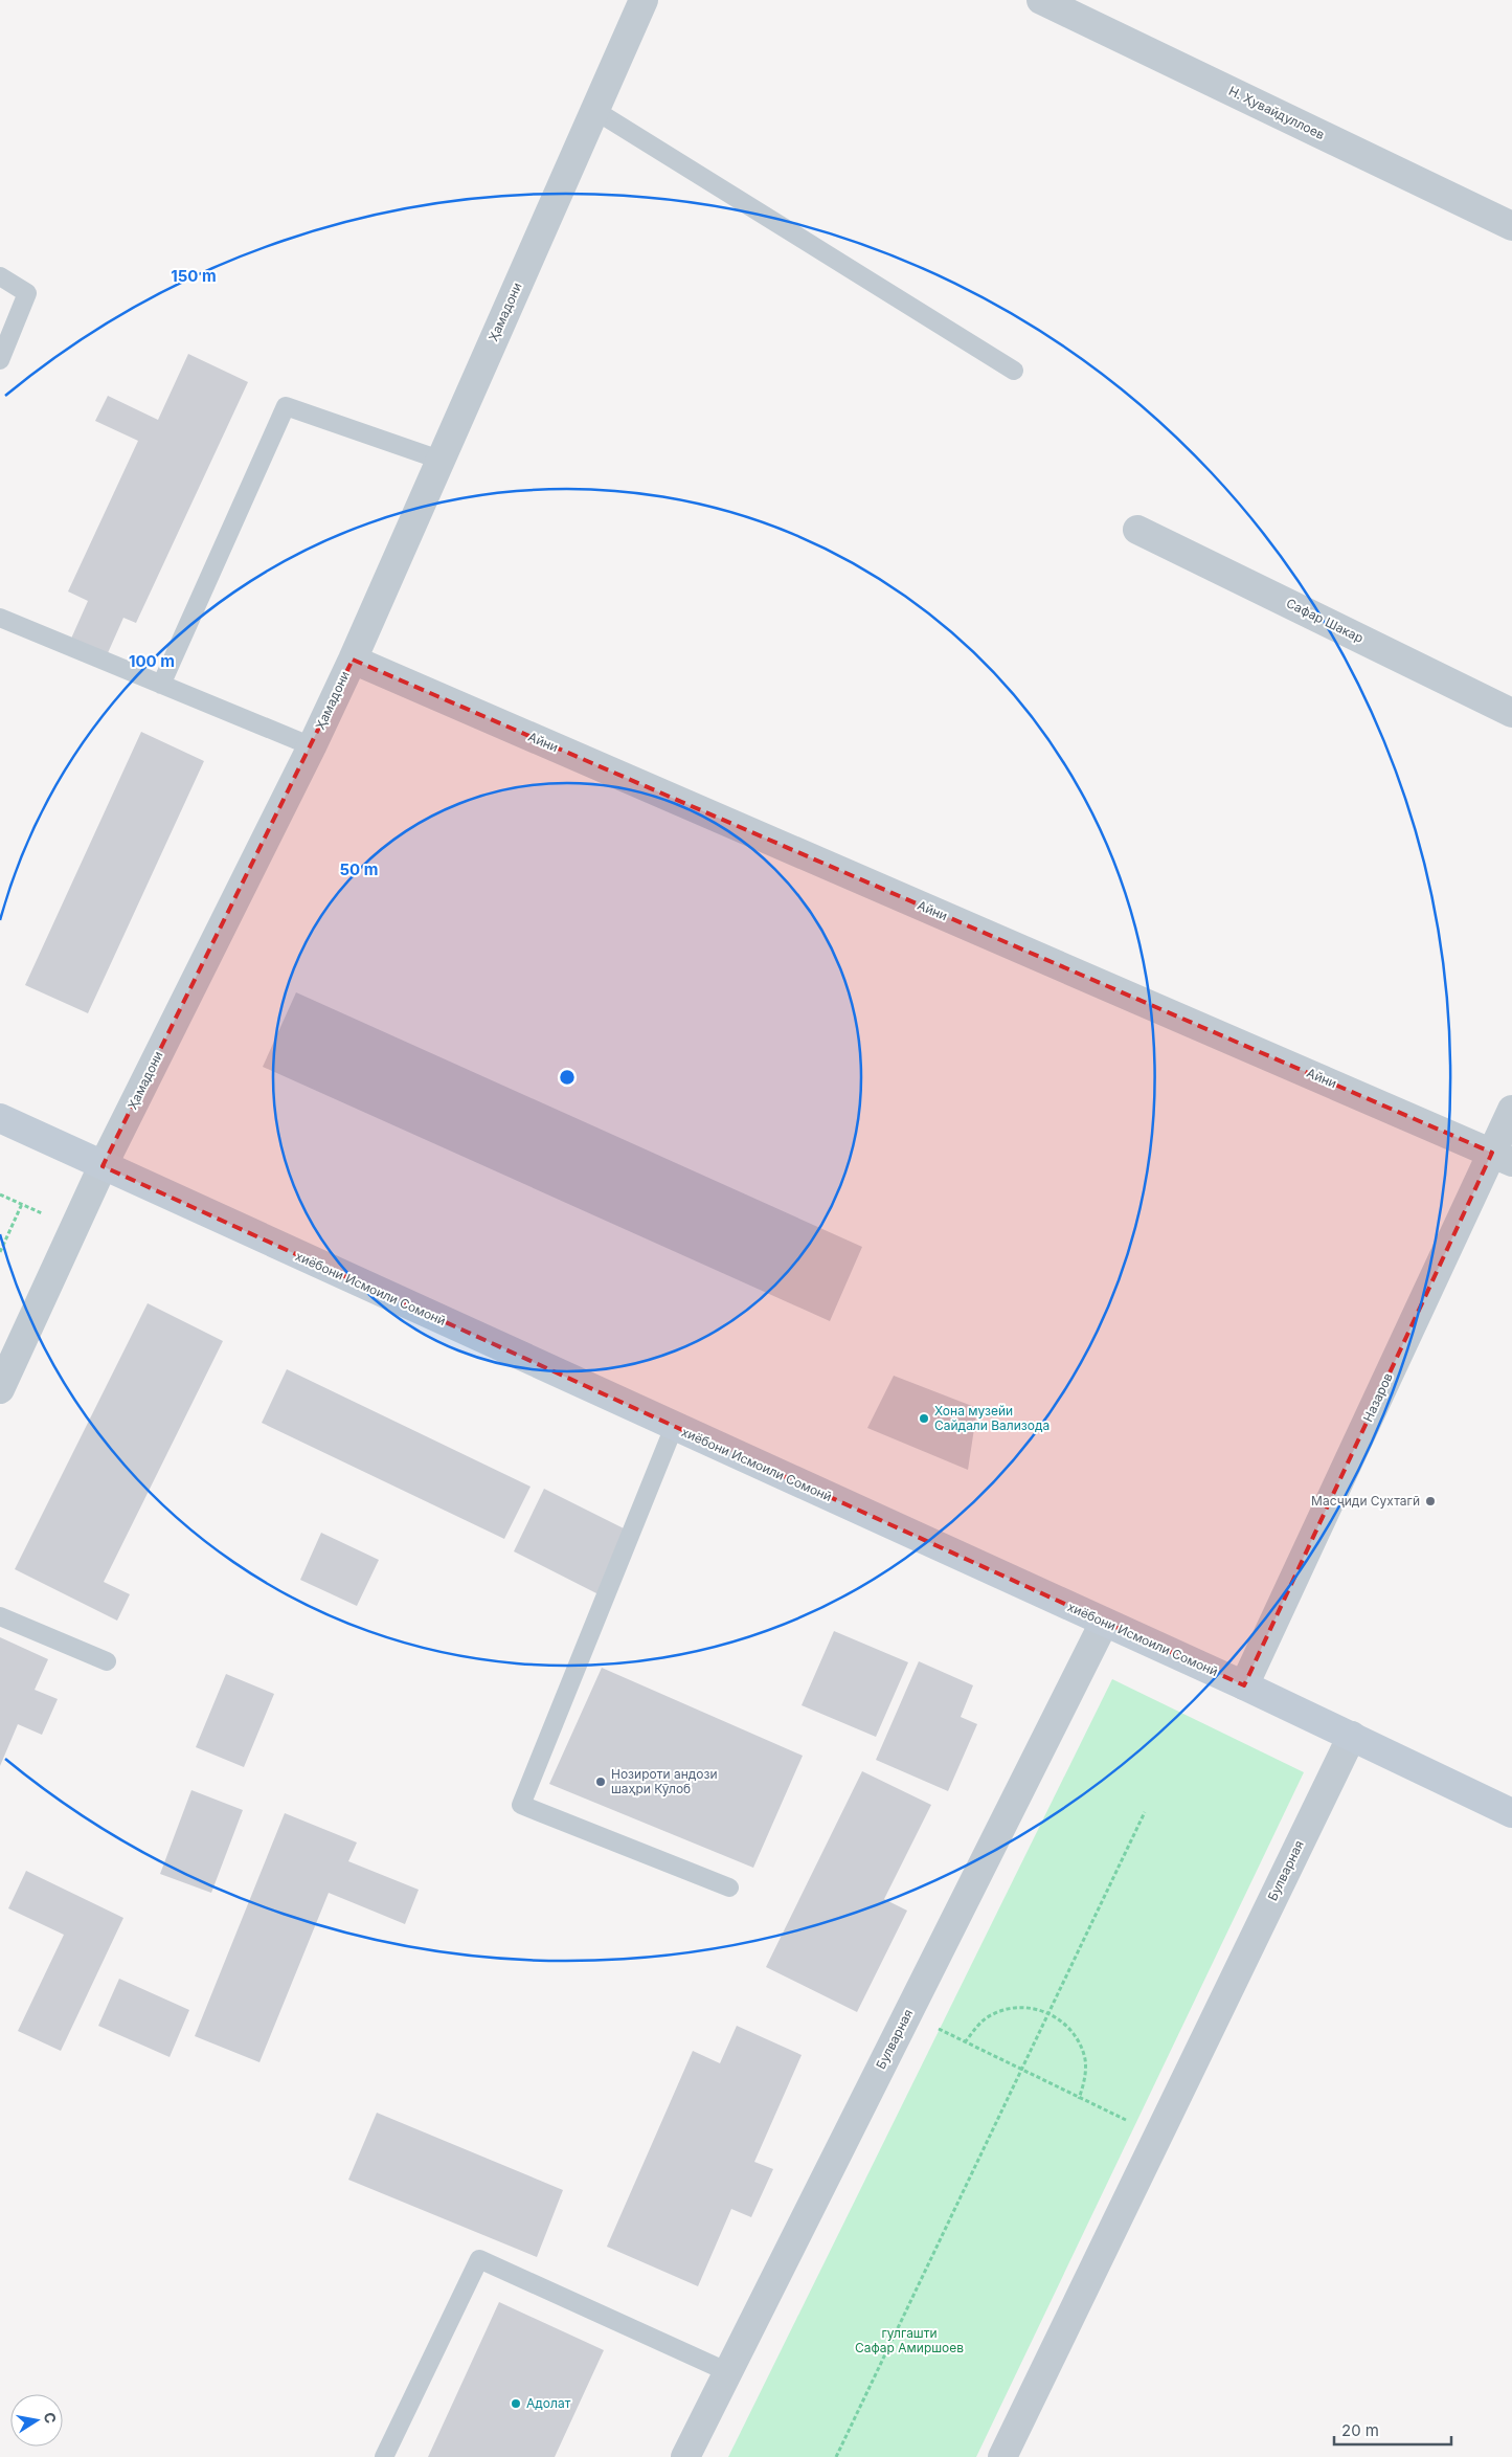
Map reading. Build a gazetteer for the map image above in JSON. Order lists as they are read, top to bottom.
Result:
{
  "streets": {
    "main road": ["хиёбони Исмоили Сомонӣ"],
    "street": [
      "Н. Ҳувайдуллоев",
      "Ҳамадони",
      "Сафар Шакар",
      "Айни",
      "Назаров",
      "Булварная"
    ]
  },
  "crossings": [
    ["Ҳамадони", "Айни"],
    ["Ҳамадони", "хиёбони Исмоили Сомонӣ"],
    ["Айни", "Назаров"],
    ["хиёбони Исмоили Сомонӣ", "Назаров"],
    ["хиёбони Исмоили Сомонӣ", "Булварная"]
  ],
  "parks": ["гулгашти Сафар Амиршоев"],
  "places": [
    "Хона музейи Сайдали Вализода",
    "Масҷиди Сухтагӣ",
    "Нозироти андози шаҳри Кӯлоб",
    "Адолат"
  ],
  "scale_bar": "20 m",
  "north": "right",
  "rings": ["150 m", "100 m", "50 m"]
}
